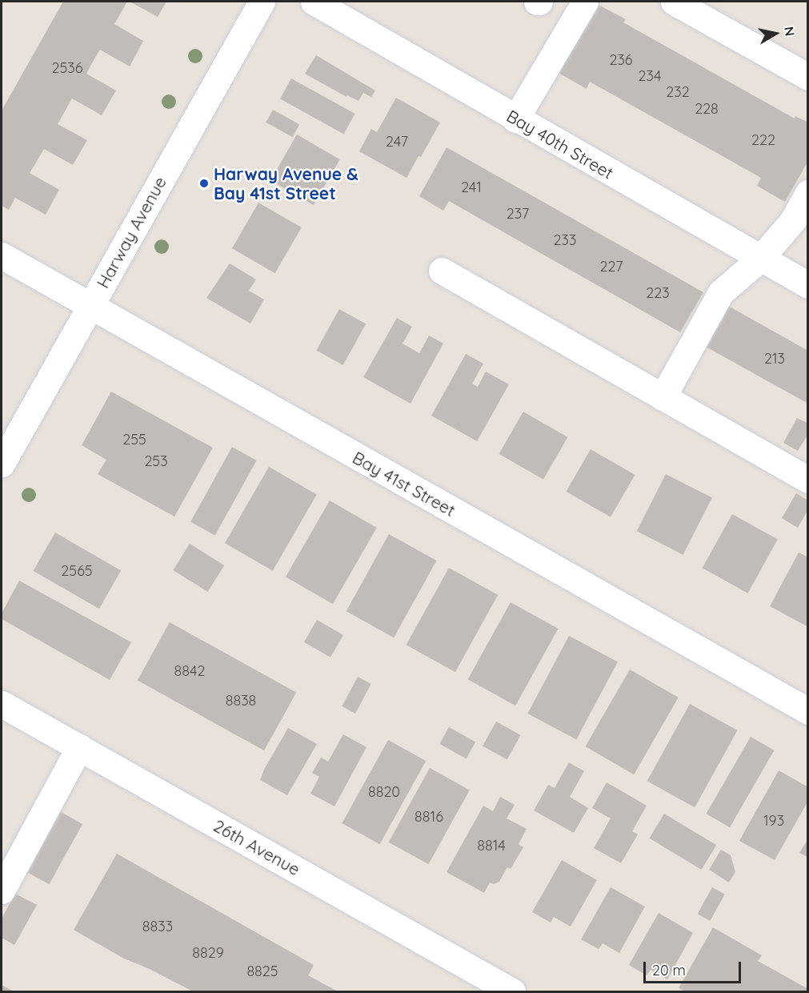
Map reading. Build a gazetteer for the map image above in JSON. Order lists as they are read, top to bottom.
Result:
{
  "streets": {
    "street": [
      "Bay 40th Street",
      "Harway Avenue",
      "Bay 41st Street",
      "26th Avenue"
    ]
  },
  "crossings": [
    ["Harway Avenue", "Bay 41st Street"]
  ],
  "places": ["Harway Avenue & Bay 41st Street"],
  "house_numbers": [
    "236",
    "2536",
    "234",
    "232",
    "228",
    "222",
    "247",
    "241",
    "237",
    "233",
    "227",
    "223",
    "213",
    "255",
    "253",
    "2565",
    "8842",
    "8838",
    "8820",
    "8816",
    "193",
    "8814",
    "8833",
    "8829",
    "8825"
  ],
  "scale_bar": "20 m",
  "north": "right"
}
